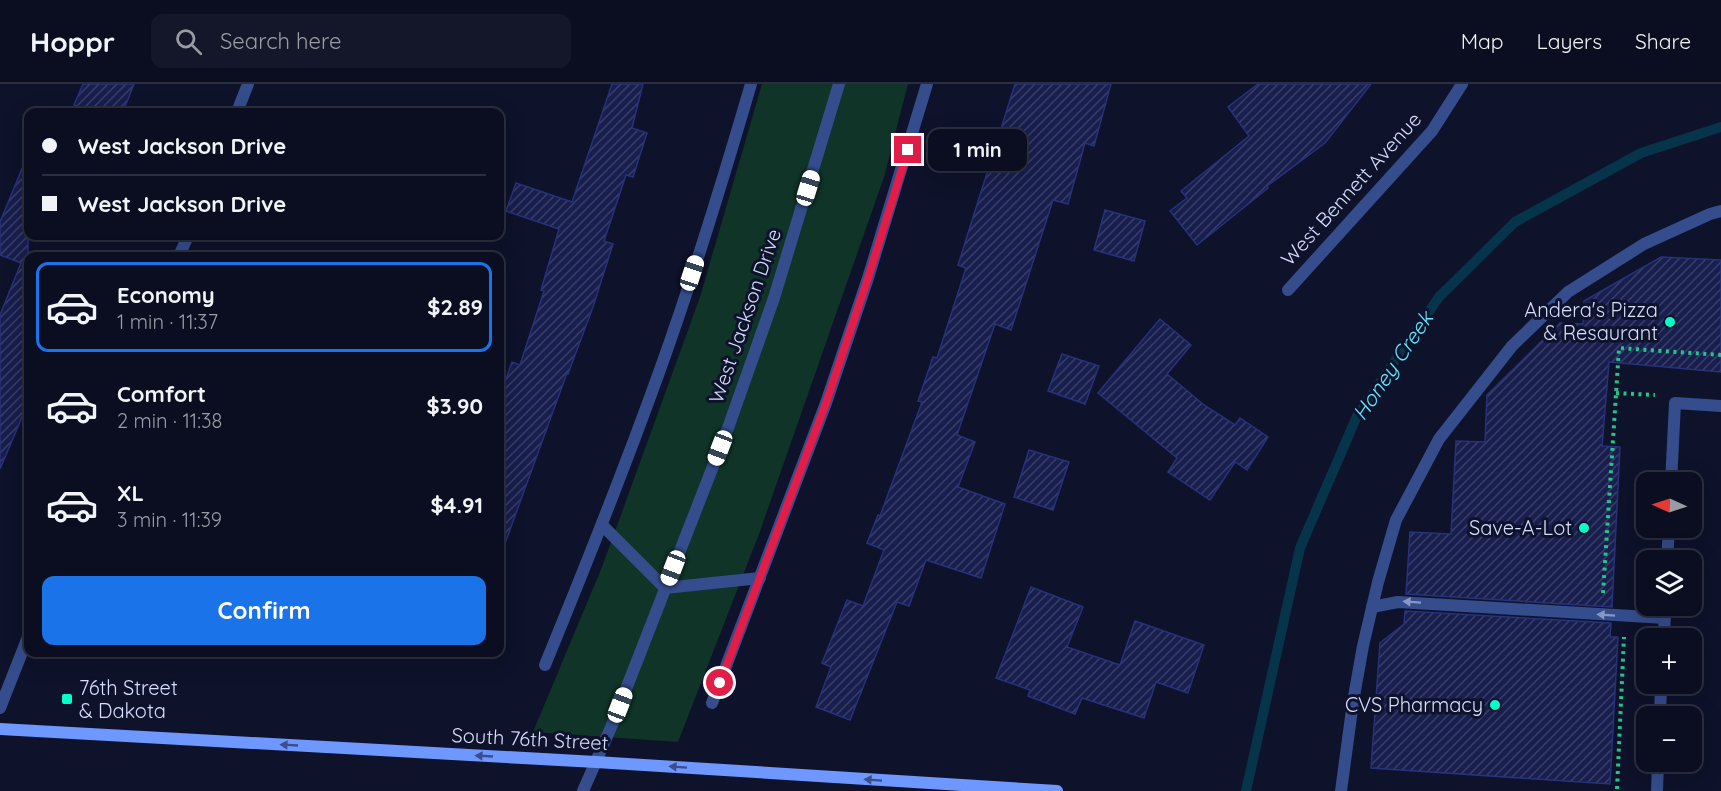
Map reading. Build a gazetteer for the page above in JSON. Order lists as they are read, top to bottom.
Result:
{
  "streets": {
    "main road": ["South 76th Street"],
    "street": ["West Bennett Avenue", "West Jackson Drive"]
  },
  "crossings": [
    ["West Jackson Drive", "South 76th Street"]
  ],
  "one_way": ["South 76th Street"],
  "water": ["Honey Creek"],
  "places": {
    "other": ["Andera's Pizza & Resaurant", "Save-A-Lot", "CVS Pharmacy"],
    "transit": ["76th Street & Dakota"]
  },
  "north": "left",
  "page": {
    "header": "Hoppr",
    "search": "Search here",
    "nav": ["Map", "Layers", "Share"],
    "banner": ["West Jackson Drive", "West Jackson Drive"],
    "bubble": "1 min",
    "list": [
      {
        "name": "Economy",
        "note": "1 min · 11:37",
        "value": "$2.89"
      },
      {
        "name": "Comfort",
        "note": "2 min · 11:38",
        "value": "$3.90"
      },
      {
        "name": "XL",
        "note": "3 min · 11:39",
        "value": "$4.91"
      }
    ],
    "map_buttons": ["+", "−"],
    "buttons": "Confirm"
  }
}
